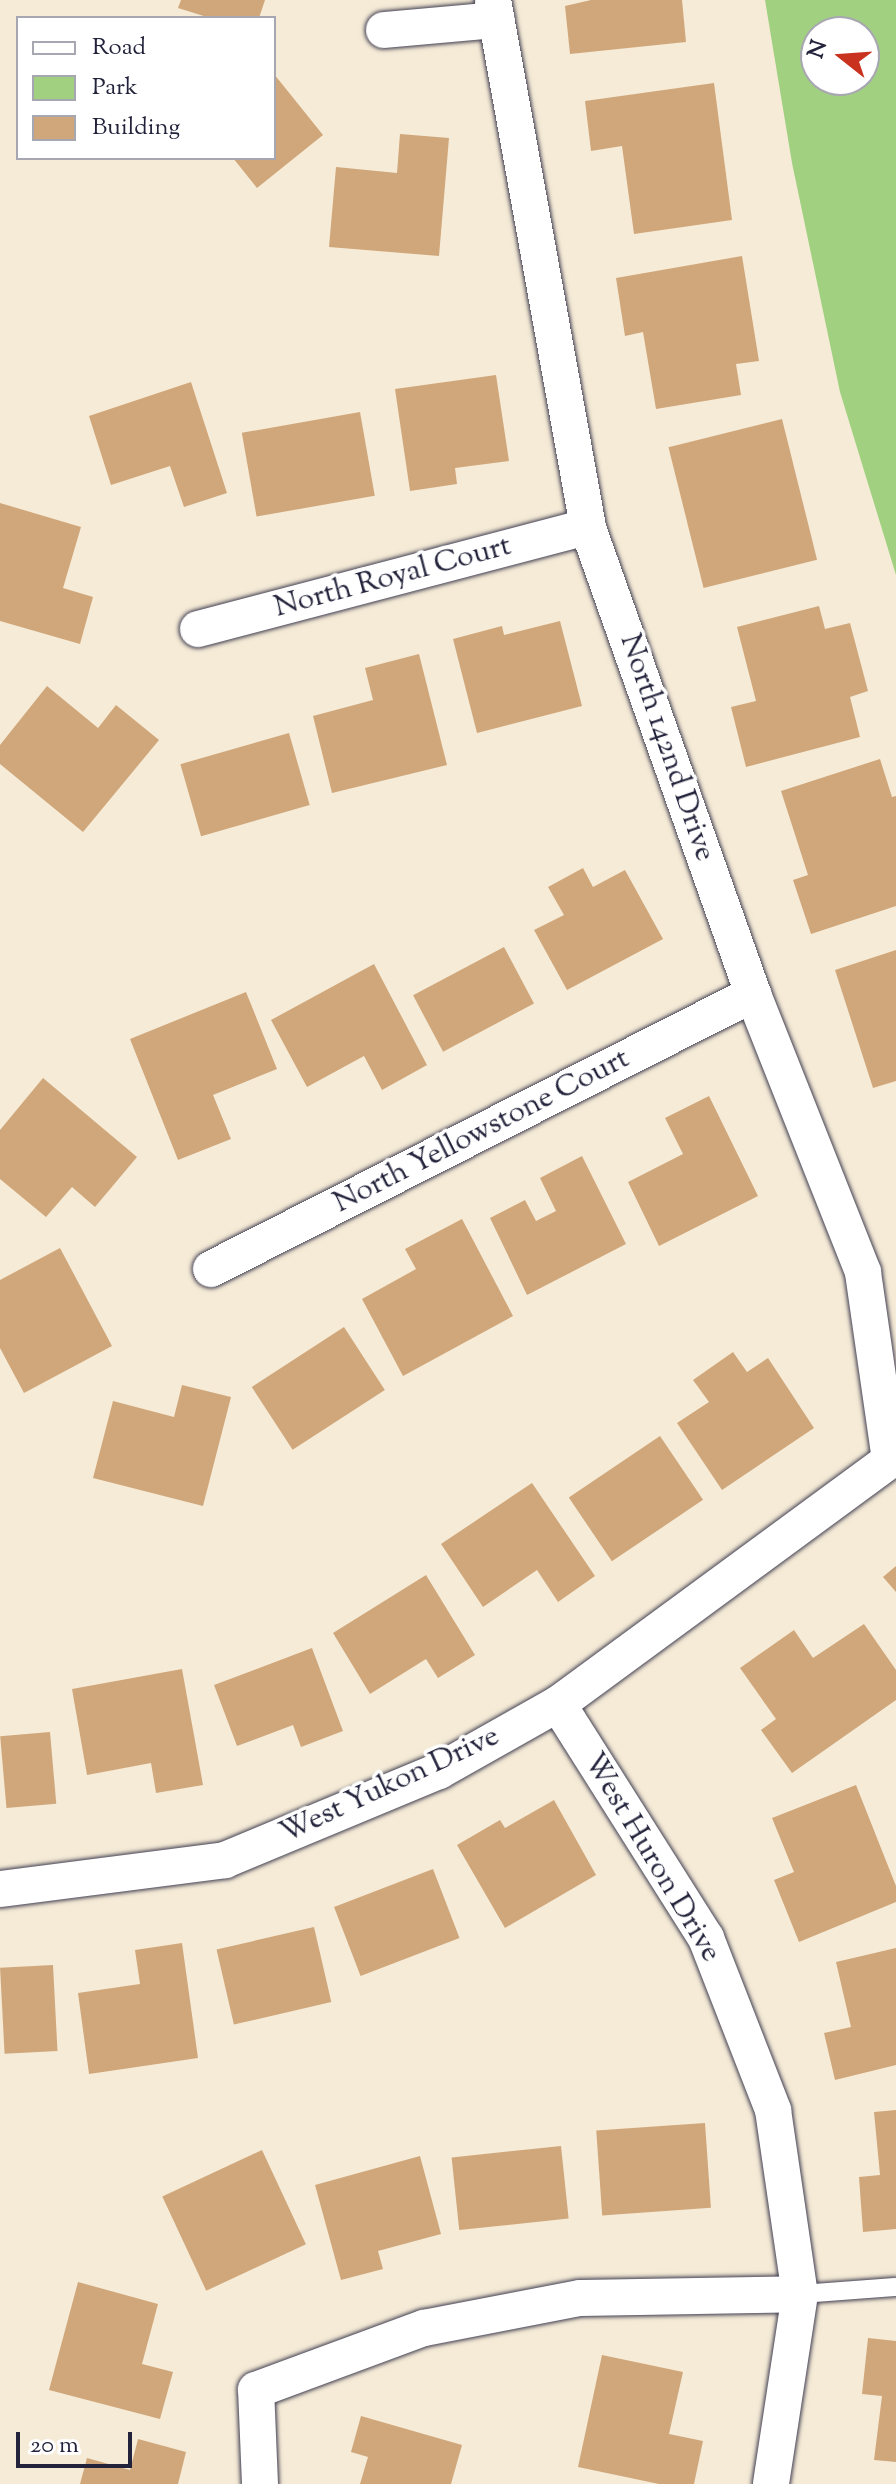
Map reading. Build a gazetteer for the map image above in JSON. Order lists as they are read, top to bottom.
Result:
{
  "streets": {
    "street": [
      "North Royal Court",
      "North 142nd Drive",
      "North Yellowstone Court",
      "West Yukon Drive",
      "West Huron Drive"
    ]
  },
  "crossings": [
    ["North Royal Court", "North 142nd Drive"],
    ["North 142nd Drive", "North Yellowstone Court"],
    ["North 142nd Drive", "West Yukon Drive"],
    ["West Yukon Drive", "West Huron Drive"]
  ],
  "legend": ["Road", "Park", "Building"],
  "scale_bar": "20 m",
  "north": "left"
}
